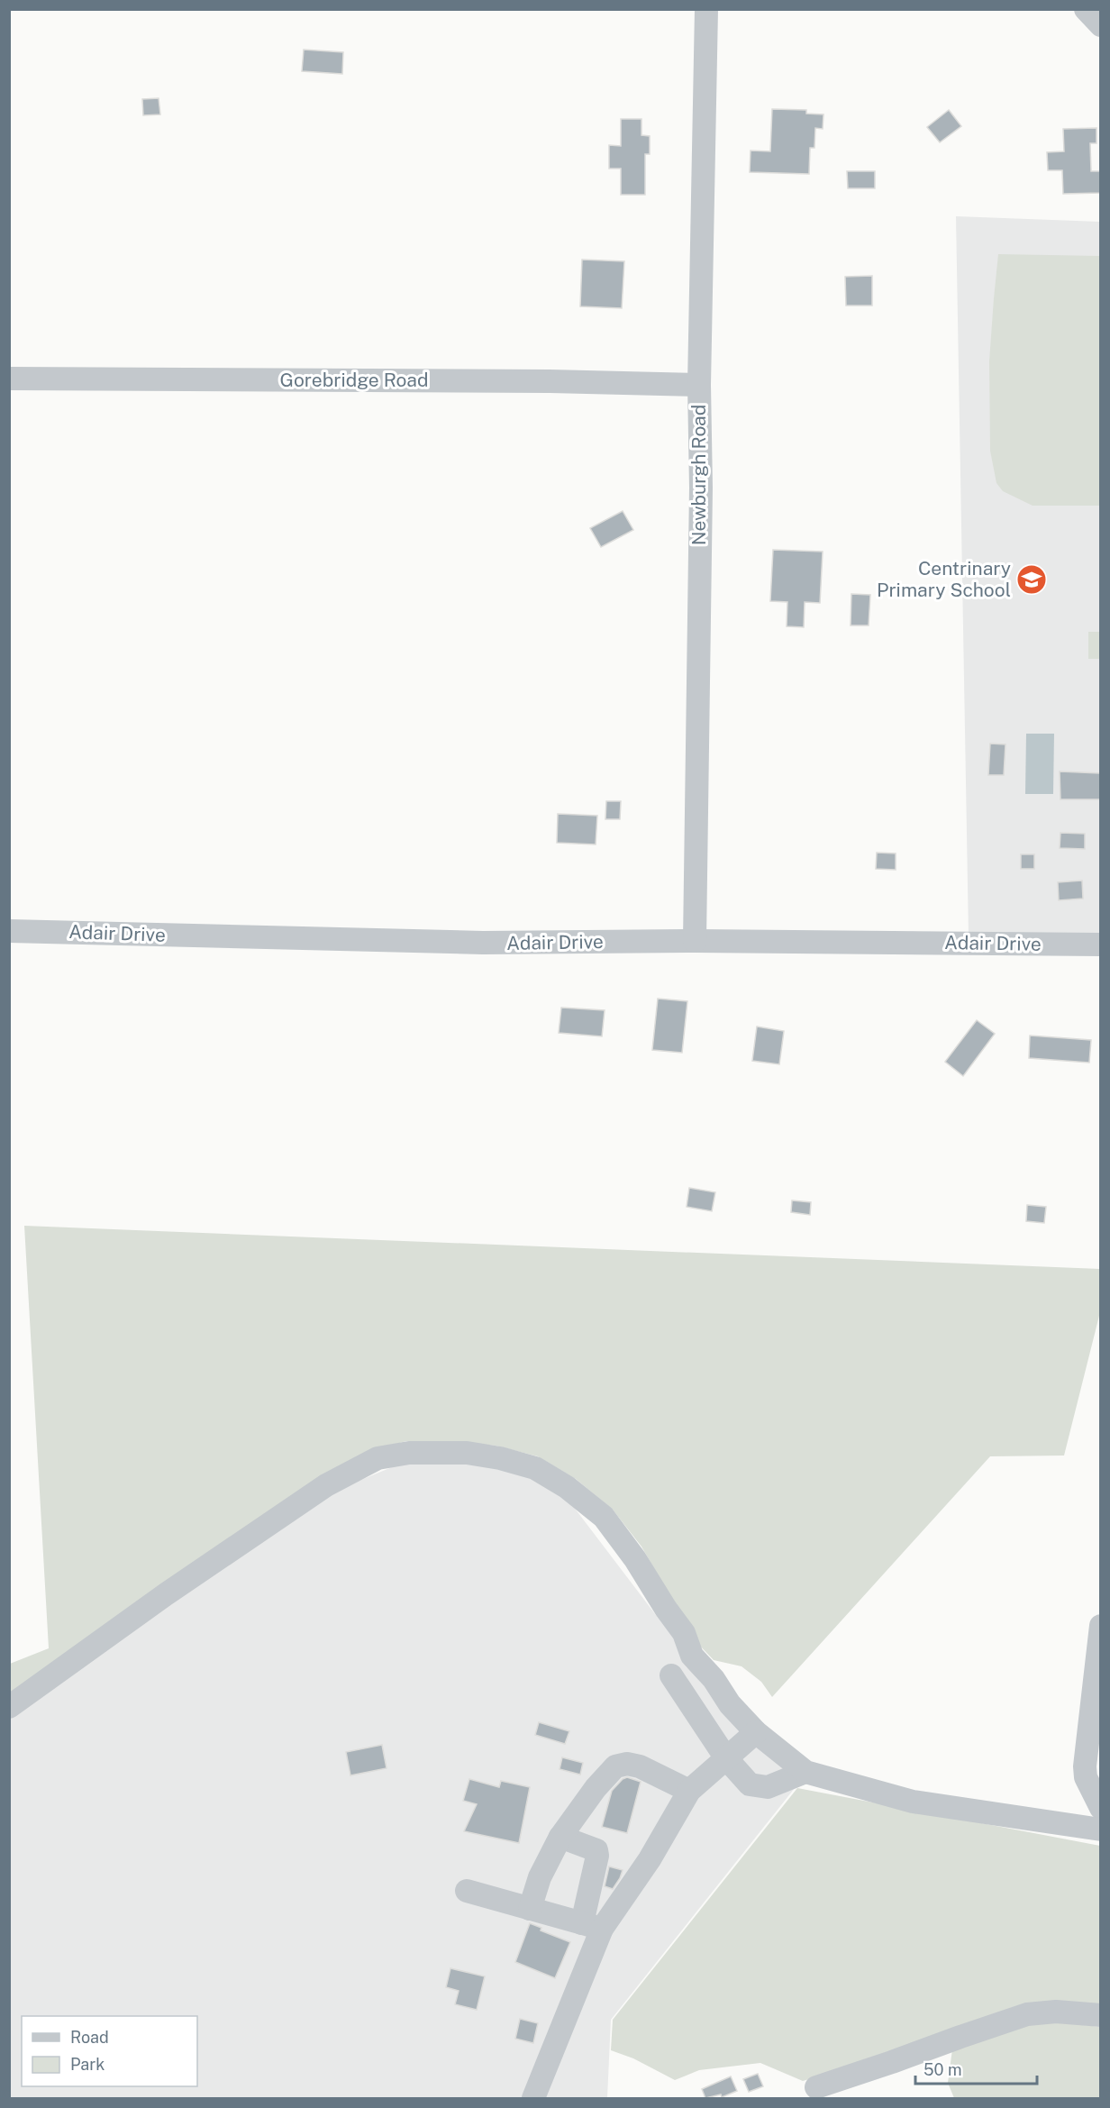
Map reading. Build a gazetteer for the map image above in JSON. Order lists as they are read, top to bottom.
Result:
{
  "streets": {
    "street": ["Gorebridge Road", "Newburgh Road", "Adair Drive"]
  },
  "crossings": [
    ["Gorebridge Road", "Newburgh Road"],
    ["Newburgh Road", "Adair Drive"]
  ],
  "places": {
    "school or university": ["Centrinary Primary School"]
  },
  "legend": ["Road", "Park"],
  "scale_bar": "50 m"
}
